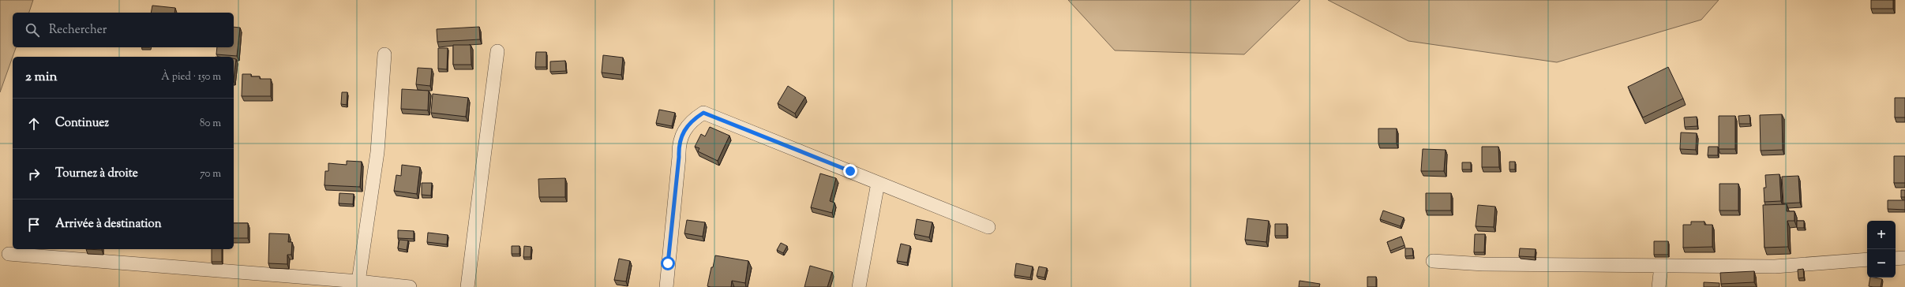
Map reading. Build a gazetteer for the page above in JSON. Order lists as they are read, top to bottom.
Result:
{
  "page": {
    "search": "Rechercher",
    "heading": ["2 min", "À pied · 150 m"],
    "list": [
      ["Continuez", "80 m"],
      ["Tournez à droite", "70 m"],
      "Arrivée à destination"
    ],
    "map_buttons": ["+", "−"]
  }
}
